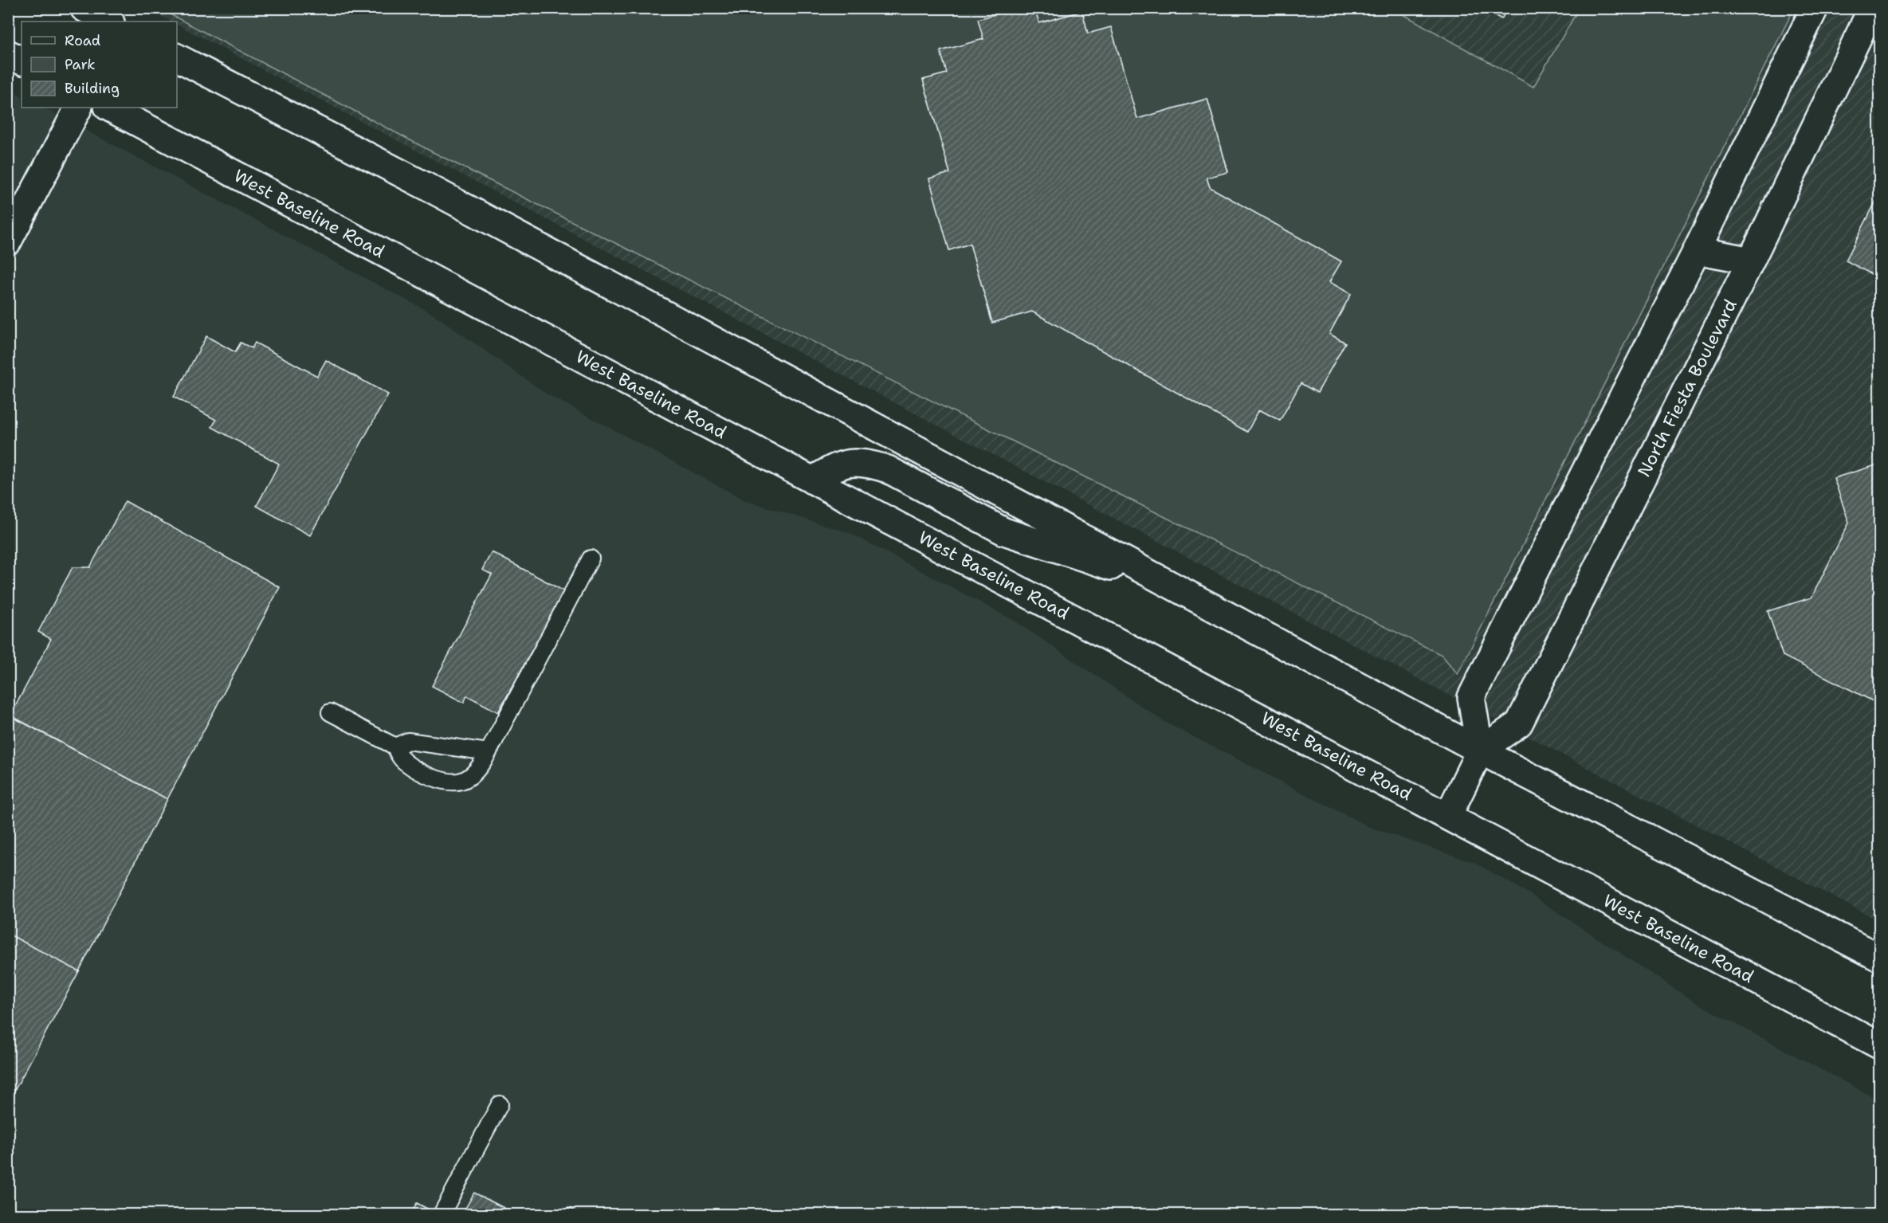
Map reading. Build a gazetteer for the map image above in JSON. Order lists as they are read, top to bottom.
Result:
{
  "streets": {
    "main road": ["West Baseline Road", "North Fiesta Boulevard"]
  },
  "crossings": [
    ["West Baseline Road", "North Fiesta Boulevard"]
  ],
  "legend": ["Road", "Park", "Building"]
}
